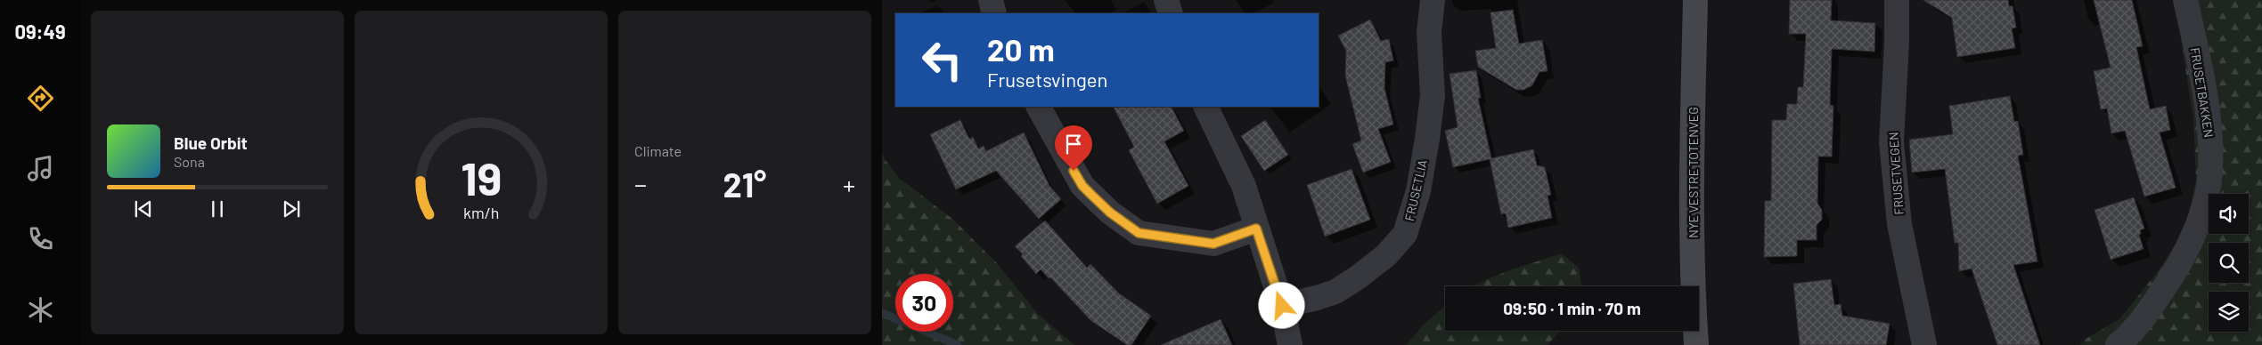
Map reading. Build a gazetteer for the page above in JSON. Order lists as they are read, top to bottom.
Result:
{
  "streets": {
    "main road": ["NYE VESTRE TOTENVEG"],
    "street": ["FRUSETBAKKEN", "FRUSETVEGEN", "FRUSETLIA"]
  },
  "page": {
    "tabs": "09:49",
    "tile": "Climate",
    "turn": ["20 m", "Frusetsvingen"],
    "song": ["Blue Orbit", "Sona"],
    "heat": ["−", "21°", "+"],
    "limit": "30",
    "trip": "09:50 · 1 min · 70 m",
    "gauge": ["19", "km/h"]
  }
}
